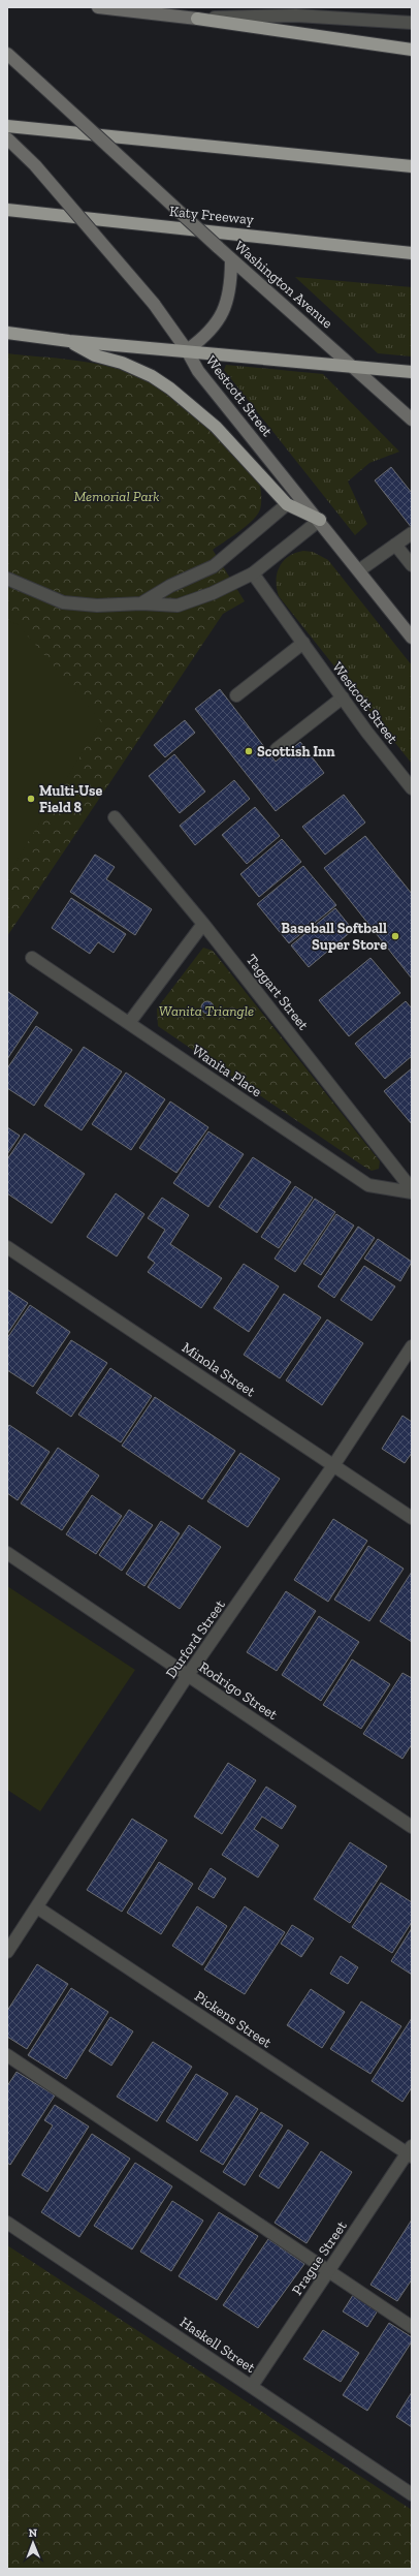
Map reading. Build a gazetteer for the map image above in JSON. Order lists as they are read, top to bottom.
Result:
{
  "streets": {
    "highway": ["Katy Freeway"],
    "main road": ["Washington Avenue", "Westcott Street"],
    "street": [
      "Taggart Street",
      "Wanita Place",
      "Minola Street",
      "Durford Street",
      "Rodrigo Street",
      "Pickens Street",
      "Prague Street",
      "Haskell Street"
    ]
  },
  "crossings": [
    ["Taggart Street", "Wanita Place"],
    ["Minola Street", "Durford Street"],
    ["Durford Street", "Rodrigo Street"],
    ["Durford Street", "Pickens Street"],
    ["Pickens Street", "Prague Street"],
    ["Prague Street", "Haskell Street"]
  ],
  "parks": ["Memorial Park", "Wanita Triangle"],
  "places": ["Scottish Inn", "Multi-Use Field 8", "Baseball Softball Super Store"],
  "north": "top"
}
